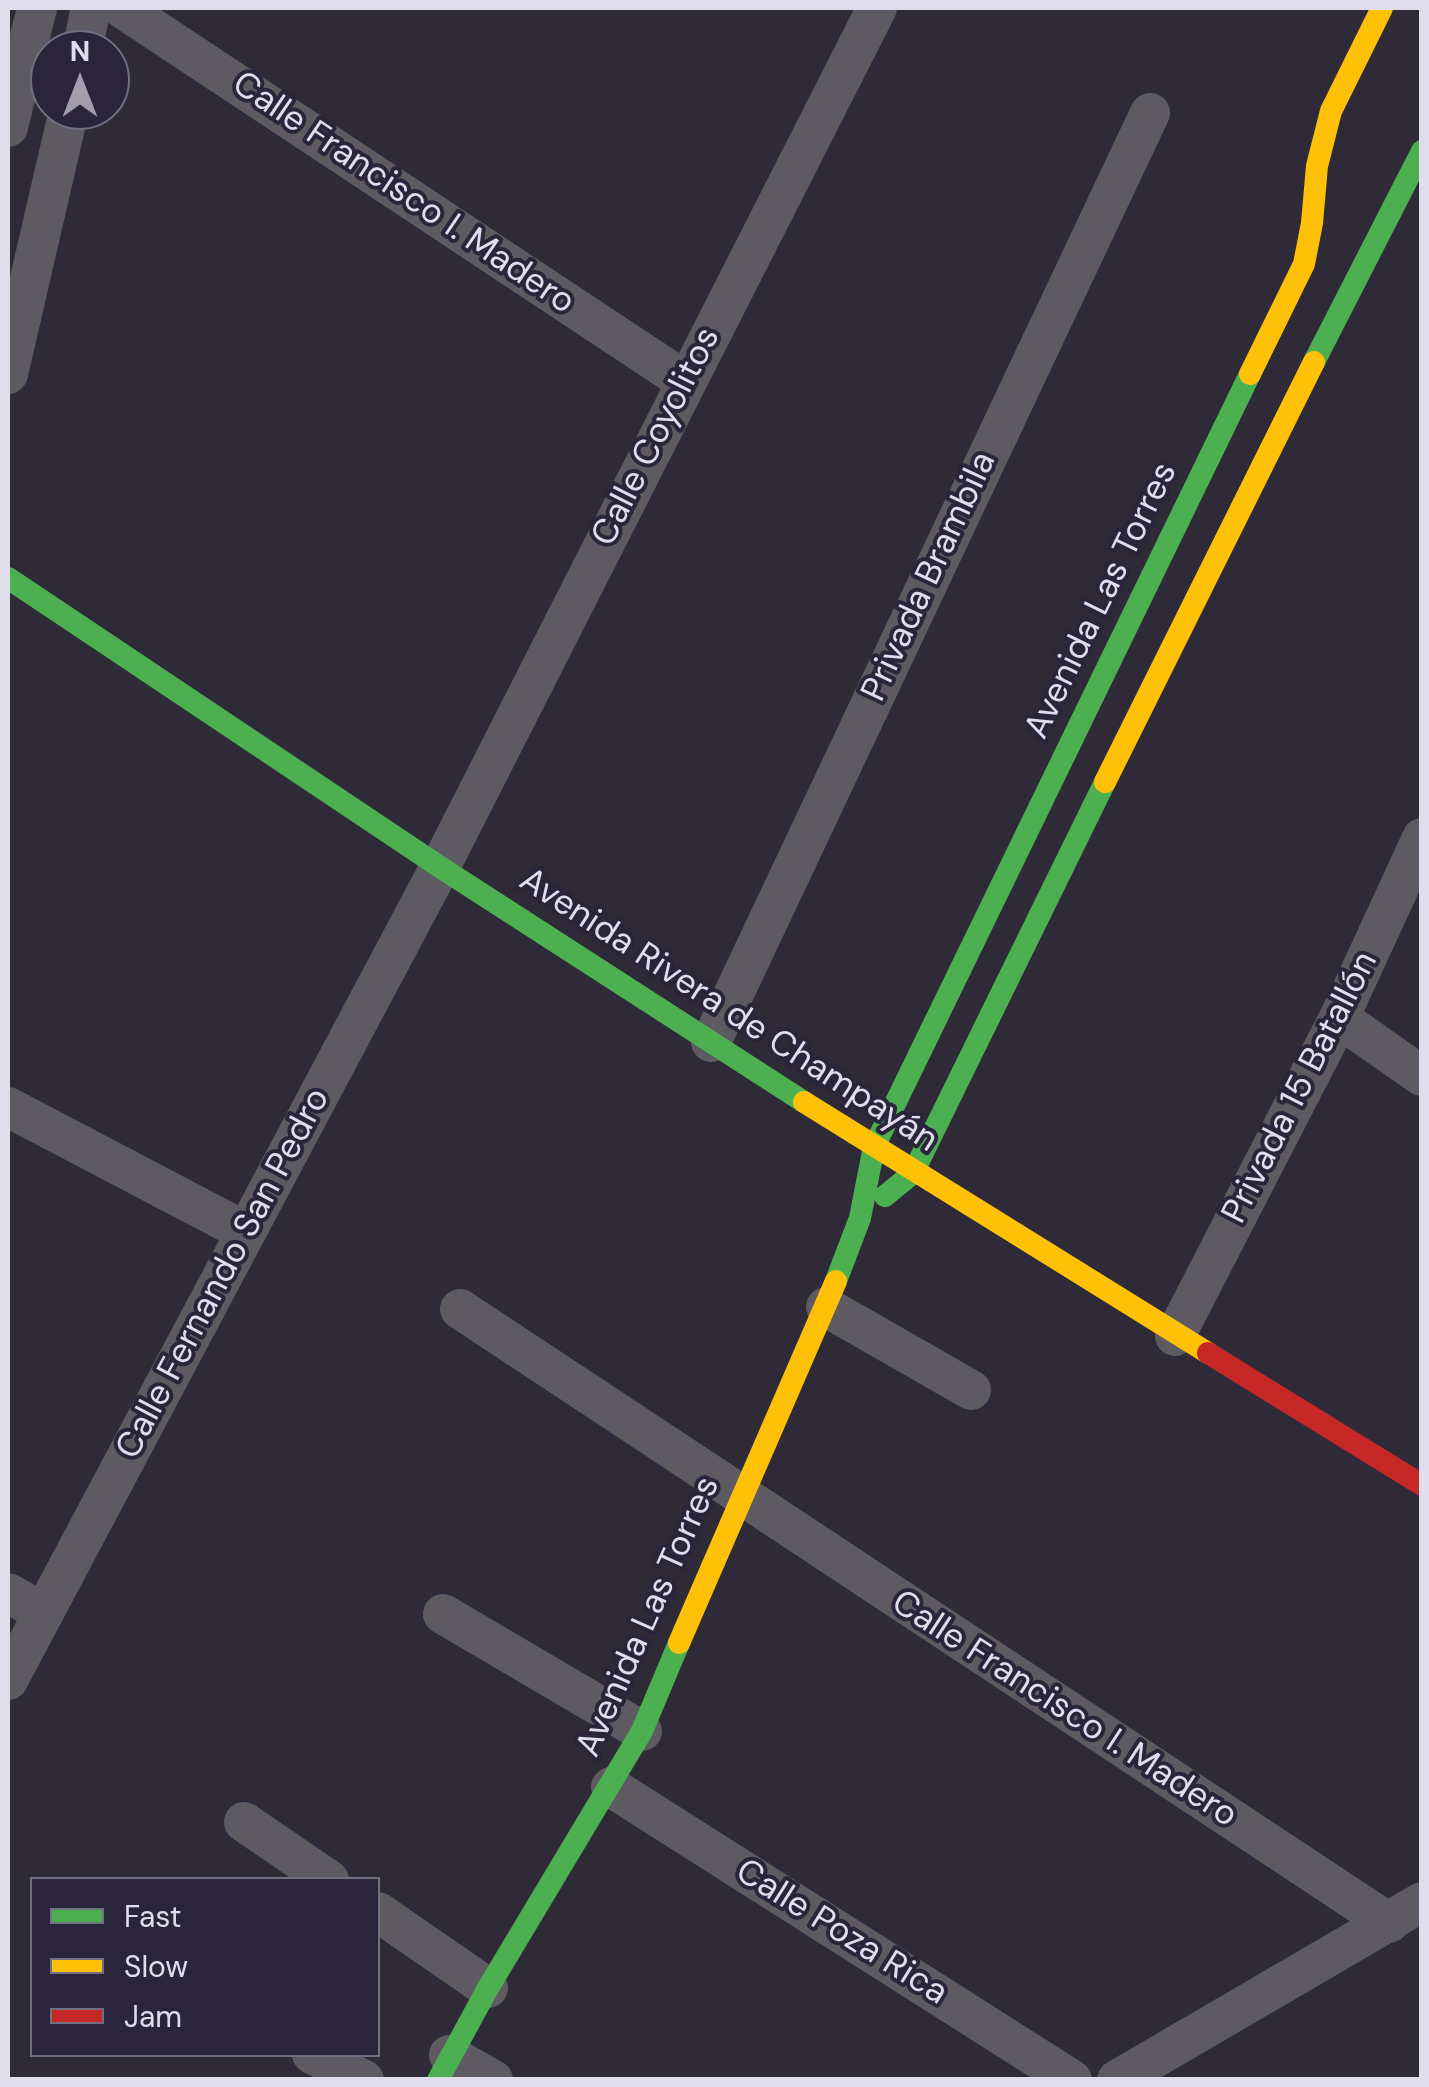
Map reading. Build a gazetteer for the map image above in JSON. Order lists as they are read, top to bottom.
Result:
{
  "streets": {
    "main road": ["Avenida Las Torres", "Avenida Rivera de Champayán"],
    "street": [
      "Calle Francisco I. Madero",
      "Calle Coyolitos",
      "Privada Brambila",
      "Privada 15 Batallón",
      "Calle Fernando San Pedro",
      "Calle Poza Rica"
    ]
  },
  "crossings": [
    ["Calle Francisco I. Madero", "Calle Coyolitos"],
    ["Calle Francisco I. Madero", "Avenida Las Torres"],
    ["Calle Coyolitos", "Avenida Rivera de Champayán"],
    ["Calle Coyolitos", "Calle Fernando San Pedro"],
    ["Privada Brambila", "Avenida Rivera de Champayán"],
    ["Avenida Las Torres", "Avenida Rivera de Champayán"],
    ["Avenida Las Torres", "Calle Poza Rica"],
    ["Avenida Rivera de Champayán", "Privada 15 Batallón"],
    ["Avenida Rivera de Champayán", "Calle Fernando San Pedro"]
  ],
  "legend": ["Fast", "Slow", "Jam"],
  "north": "top"
}
